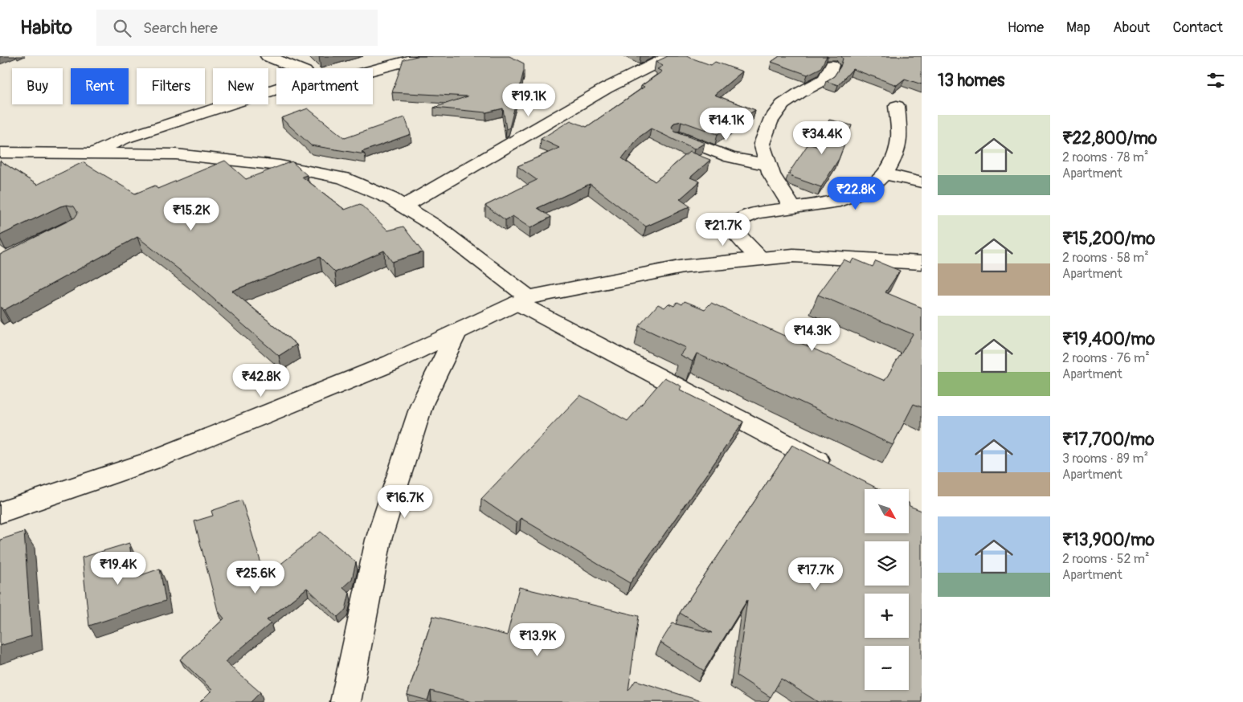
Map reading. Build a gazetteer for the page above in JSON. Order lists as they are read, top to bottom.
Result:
{
  "north": "bottom right",
  "page": {
    "header": "Habito",
    "search": "Search here",
    "nav": [
      "Home",
      "Map",
      "About",
      "Contact"
    ],
    "heading": "13 homes",
    "chip": [
      "Buy",
      "Rent",
      "Filters",
      "New",
      "Apartment"
    ],
    "price": [
      "₹19.1K",
      "₹14.1K",
      "₹34.4K",
      "₹22.8K",
      "₹15.2K",
      "₹21.7K",
      "₹14.3K",
      "₹42.8K",
      "₹16.7K",
      "₹19.4K",
      "₹17.7K",
      "₹25.6K",
      "₹13.9K"
    ],
    "list": [
      {
        "name": "₹22,800/mo",
        "note": "2 rooms · 78 m² · Apartment"
      },
      {
        "name": "₹15,200/mo",
        "note": "2 rooms · 58 m² · Apartment"
      },
      {
        "name": "₹19,400/mo",
        "note": "2 rooms · 76 m² · Apartment"
      },
      {
        "name": "₹17,700/mo",
        "note": "3 rooms · 89 m² · Apartment"
      },
      {
        "name": "₹13,900/mo",
        "note": "2 rooms · 52 m² · Apartment"
      }
    ],
    "map_buttons": ["+", "−"]
  }
}
